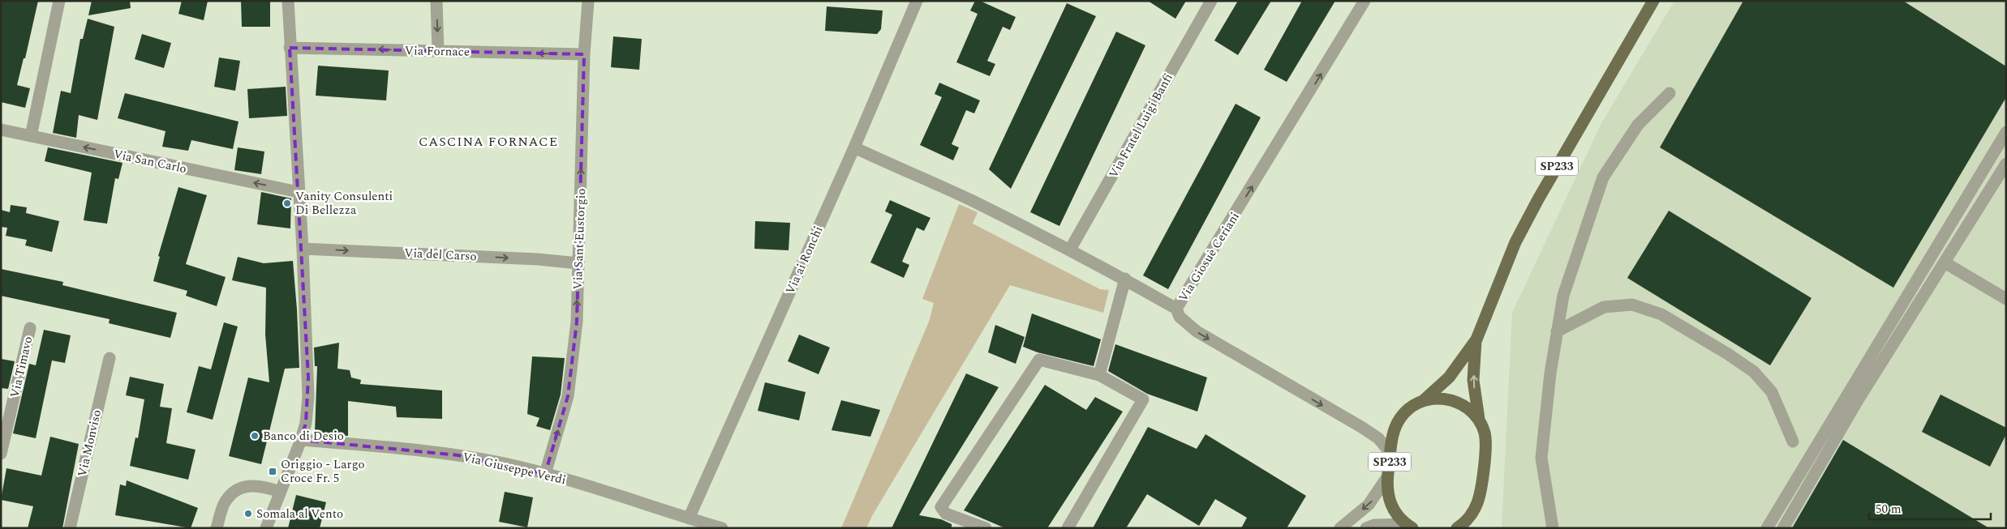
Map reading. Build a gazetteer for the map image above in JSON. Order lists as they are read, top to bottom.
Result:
{
  "streets": {
    "main road": ["SP233"],
    "street": [
      "Via Fornace",
      "Via Fratel Luigi Banfi",
      "Via San Carlo",
      "Via Sant'Eustorgio",
      "Via del Carso",
      "Via Giosuè Ceriani",
      "Via ai Ronchi",
      "Via Timavo",
      "Via Monviso",
      "Via Giuseppe Verdi"
    ]
  },
  "crossings": [
    ["Via Fornace", "Via Sant'Eustorgio"],
    ["Via Fratel Luigi Banfi", "Via Giosuè Ceriani"],
    ["Via Sant'Eustorgio", "Via del Carso"],
    ["Via Sant'Eustorgio", "Via Giuseppe Verdi"],
    ["Via Giosuè Ceriani", "Via ai Ronchi"],
    ["Via ai Ronchi", "Via Giuseppe Verdi"]
  ],
  "one_way": [
    "Via Fornace",
    "Via San Carlo",
    "Via Sant'Eustorgio",
    "Via del Carso",
    "Via Giosuè Ceriani"
  ],
  "districts": ["CASCINA FORNACE"],
  "places": {
    "other": ["Vanity Consulenti Di Bellezza", "Banco di Desio", "Somala al Vento"],
    "transit": ["Origgio - Largo Croce Fr. 5"]
  },
  "scale_bar": "50 m"
}
